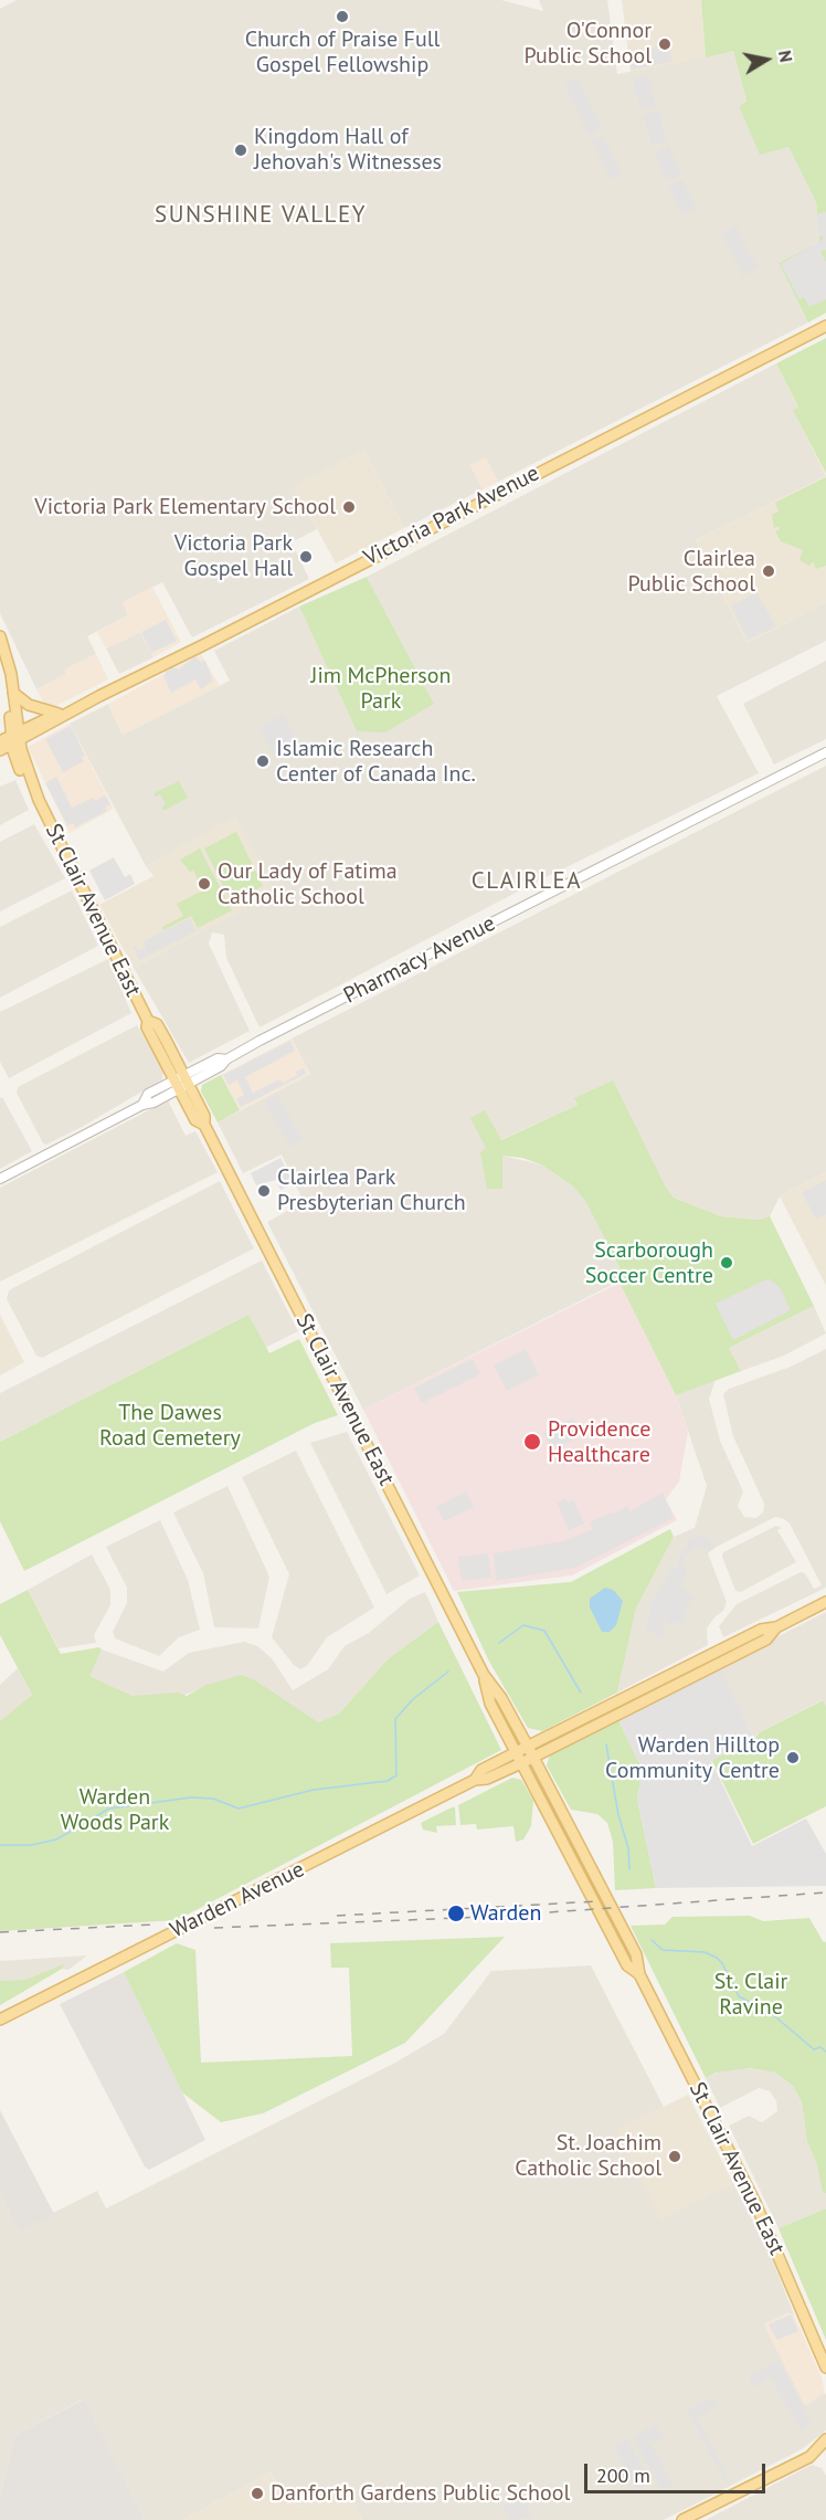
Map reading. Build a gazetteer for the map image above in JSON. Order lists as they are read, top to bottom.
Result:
{
  "streets": {
    "main road": ["Victoria Park Avenue", "St Clair Avenue East", "Warden Avenue"],
    "street": ["Pharmacy Avenue"]
  },
  "crossings": [
    ["Victoria Park Avenue", "St Clair Avenue East"],
    ["St Clair Avenue East", "Pharmacy Avenue"],
    ["St Clair Avenue East", "Warden Avenue"]
  ],
  "districts": ["SUNSHINE VALLEY", "CLAIRLEA"],
  "parks": [
    "Jim McPherson Park",
    "The Dawes Road Cemetery",
    "Warden Woods Park",
    "St. Clair Ravine"
  ],
  "places": [
    "Church of Praise Full Gospel Fellowship",
    "O'Connor Public School",
    "Kingdom Hall of Jehovah's Witnesses",
    "Victoria Park Elementary School",
    "Victoria Park Gospel Hall",
    "Clairlea Public School",
    "Islamic Research Center of Canada Inc.",
    "Our Lady of Fatima Catholic School",
    "Clairlea Park Presbyterian Church",
    "Scarborough Soccer Centre",
    "Providence Healthcare",
    "Warden Hilltop Community Centre",
    "Warden",
    "St. Joachim Catholic School",
    "Danforth Gardens Public School"
  ],
  "scale_bar": "200 m",
  "north": "right"
}
